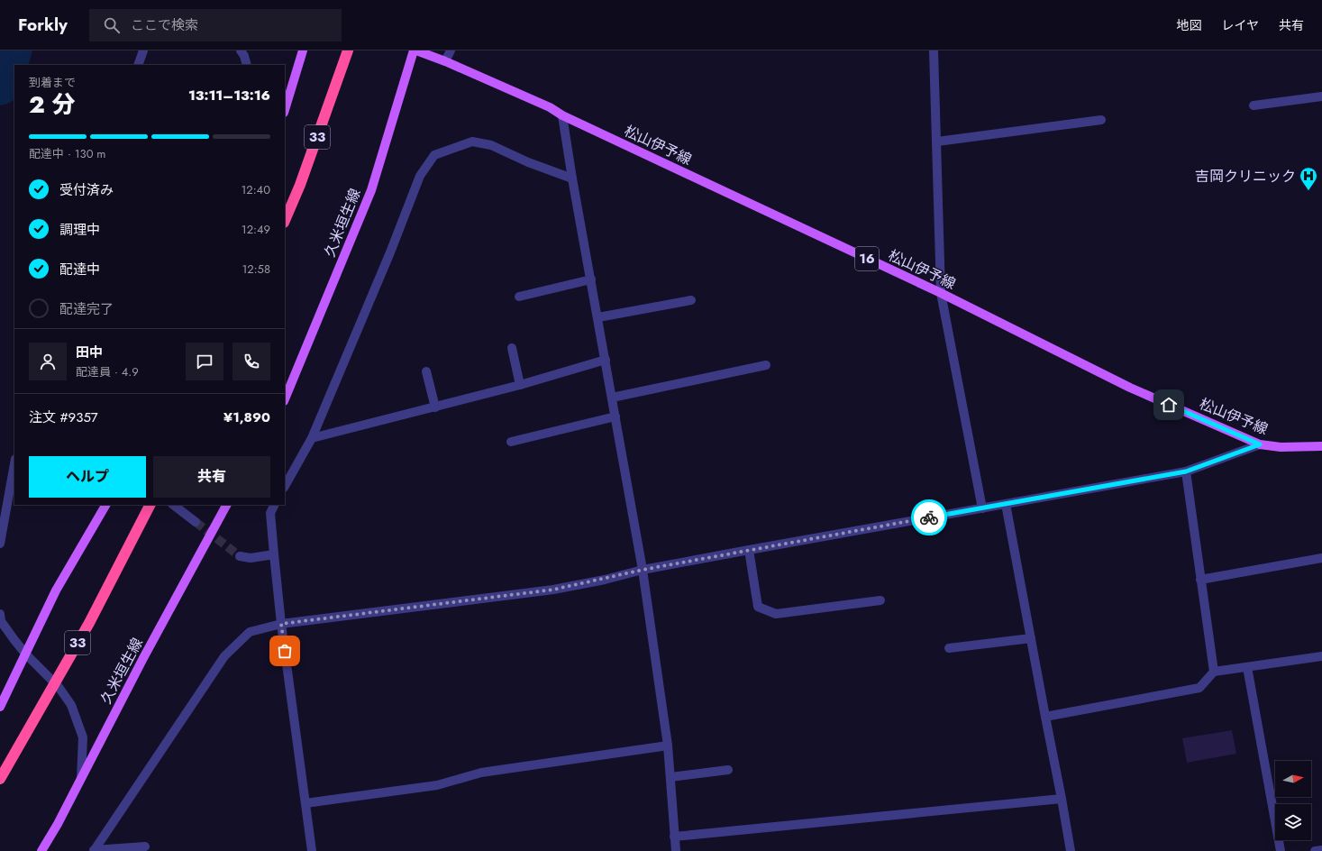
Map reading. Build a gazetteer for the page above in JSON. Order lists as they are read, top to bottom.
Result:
{
  "streets": {
    "highway": ["33"],
    "main road": ["松山伊予線", "久米垣生線", "16"]
  },
  "crossings": [
    ["松山伊予線", "久米垣生線"]
  ],
  "places": {
    "hospital": ["吉岡クリニック"]
  },
  "north": "right",
  "page": {
    "header": "Forkly",
    "search": "ここで検索",
    "nav": ["地図", "レイヤ", "共有"],
    "heading": ["2 分", "到着まで", "13:11–13:16"],
    "panel": [
      "田中",
      "配達員 · 4.9",
      "注文 #9357",
      "¥1,890"
    ],
    "bar": "配達中 · 130 m",
    "list": [
      ["受付済み", "12:40"],
      ["調理中", "12:49"],
      ["配達中", "12:58"],
      "配達完了"
    ],
    "buttons": ["ヘルプ", "共有"]
  }
}
